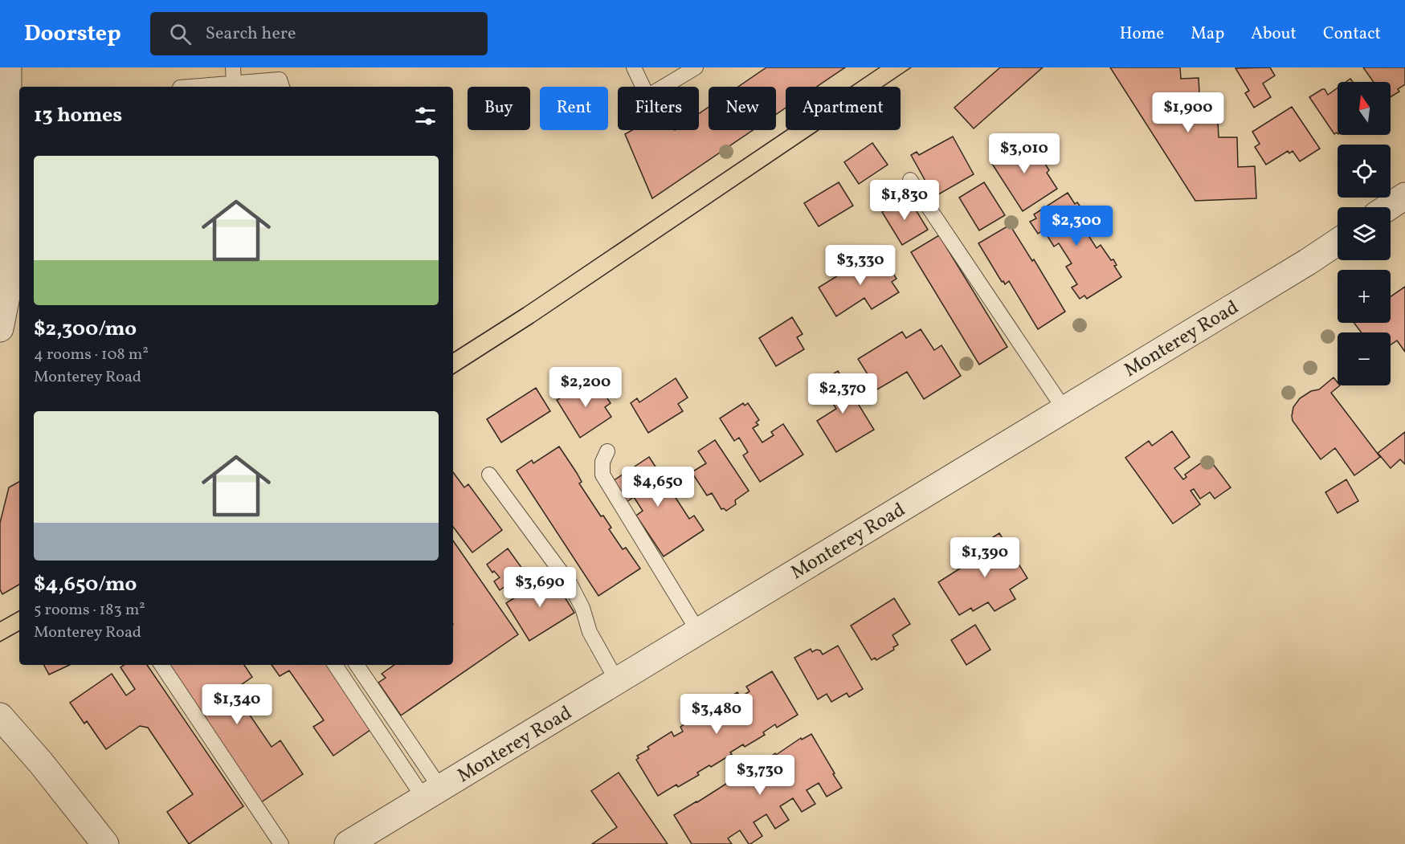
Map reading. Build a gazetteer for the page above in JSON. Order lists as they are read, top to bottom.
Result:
{
  "streets": {
    "street": ["Monterey Road"]
  },
  "north": "top",
  "page": {
    "header": "Doorstep",
    "search": "Search here",
    "nav": [
      "Home",
      "Map",
      "About",
      "Contact"
    ],
    "map_buttons": ["+", "−"],
    "chip": [
      "Buy",
      "Rent",
      "Filters",
      "New",
      "Apartment"
    ],
    "heading": "13 homes",
    "price": [
      "$1,900",
      "$3,010",
      "$1,830",
      "$2,300",
      "$3,330",
      "$2,200",
      "$2,370",
      "$4,650",
      "$1,390",
      "$3,690",
      "$1,340",
      "$3,480",
      "$3,730"
    ],
    "list": [
      {
        "name": "$2,300/mo",
        "note": "4 rooms · 108 m² · Monterey Road"
      },
      {
        "name": "$4,650/mo",
        "note": "5 rooms · 183 m² · Monterey Road"
      }
    ]
  }
}
